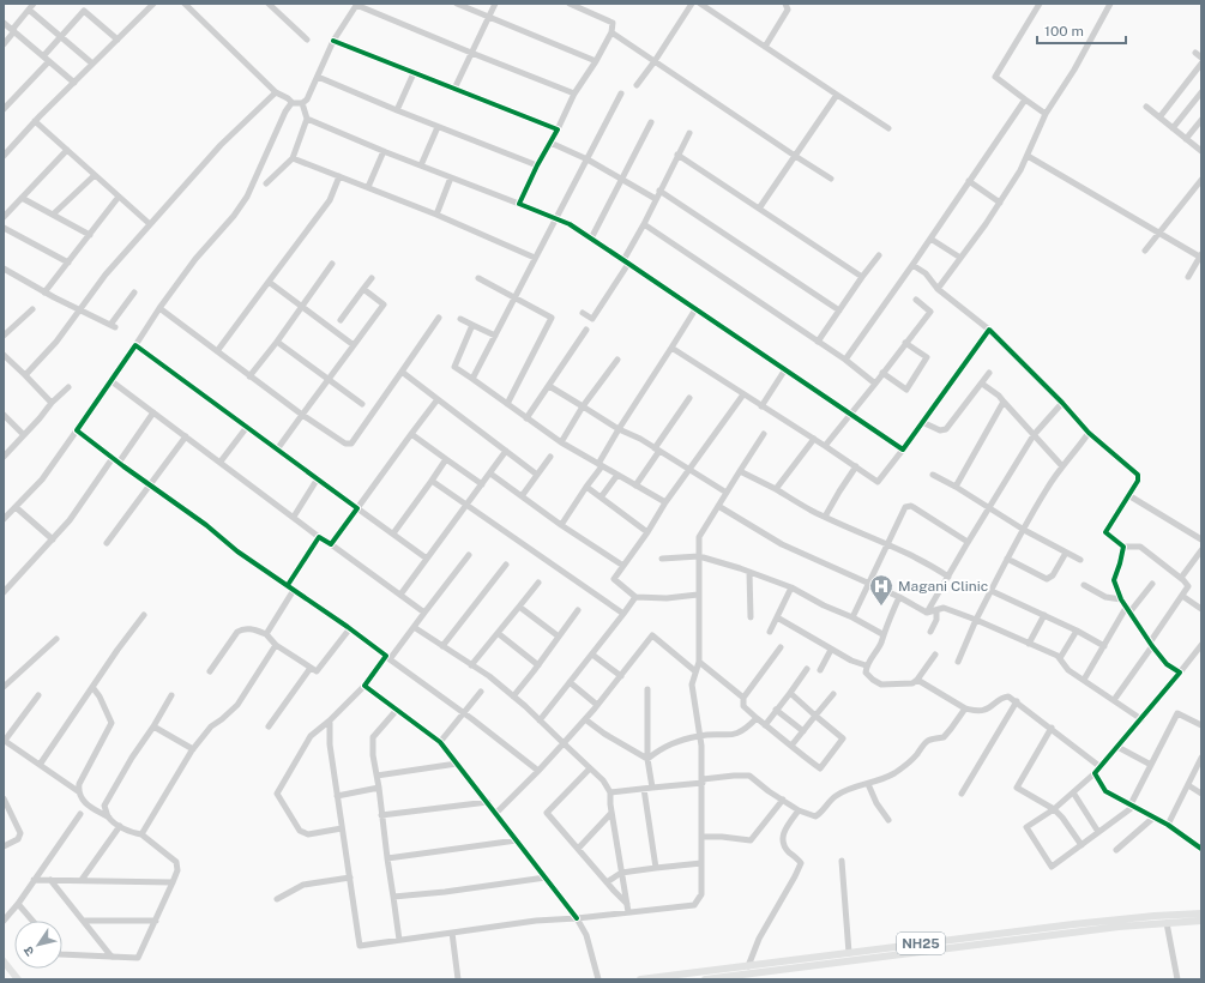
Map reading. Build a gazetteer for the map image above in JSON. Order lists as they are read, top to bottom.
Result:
{
  "streets": {
    "main road": ["NH25"]
  },
  "places": {
    "hospital": ["Magani Clinic"]
  },
  "scale_bar": "100 m",
  "north": "bottom left"
}
